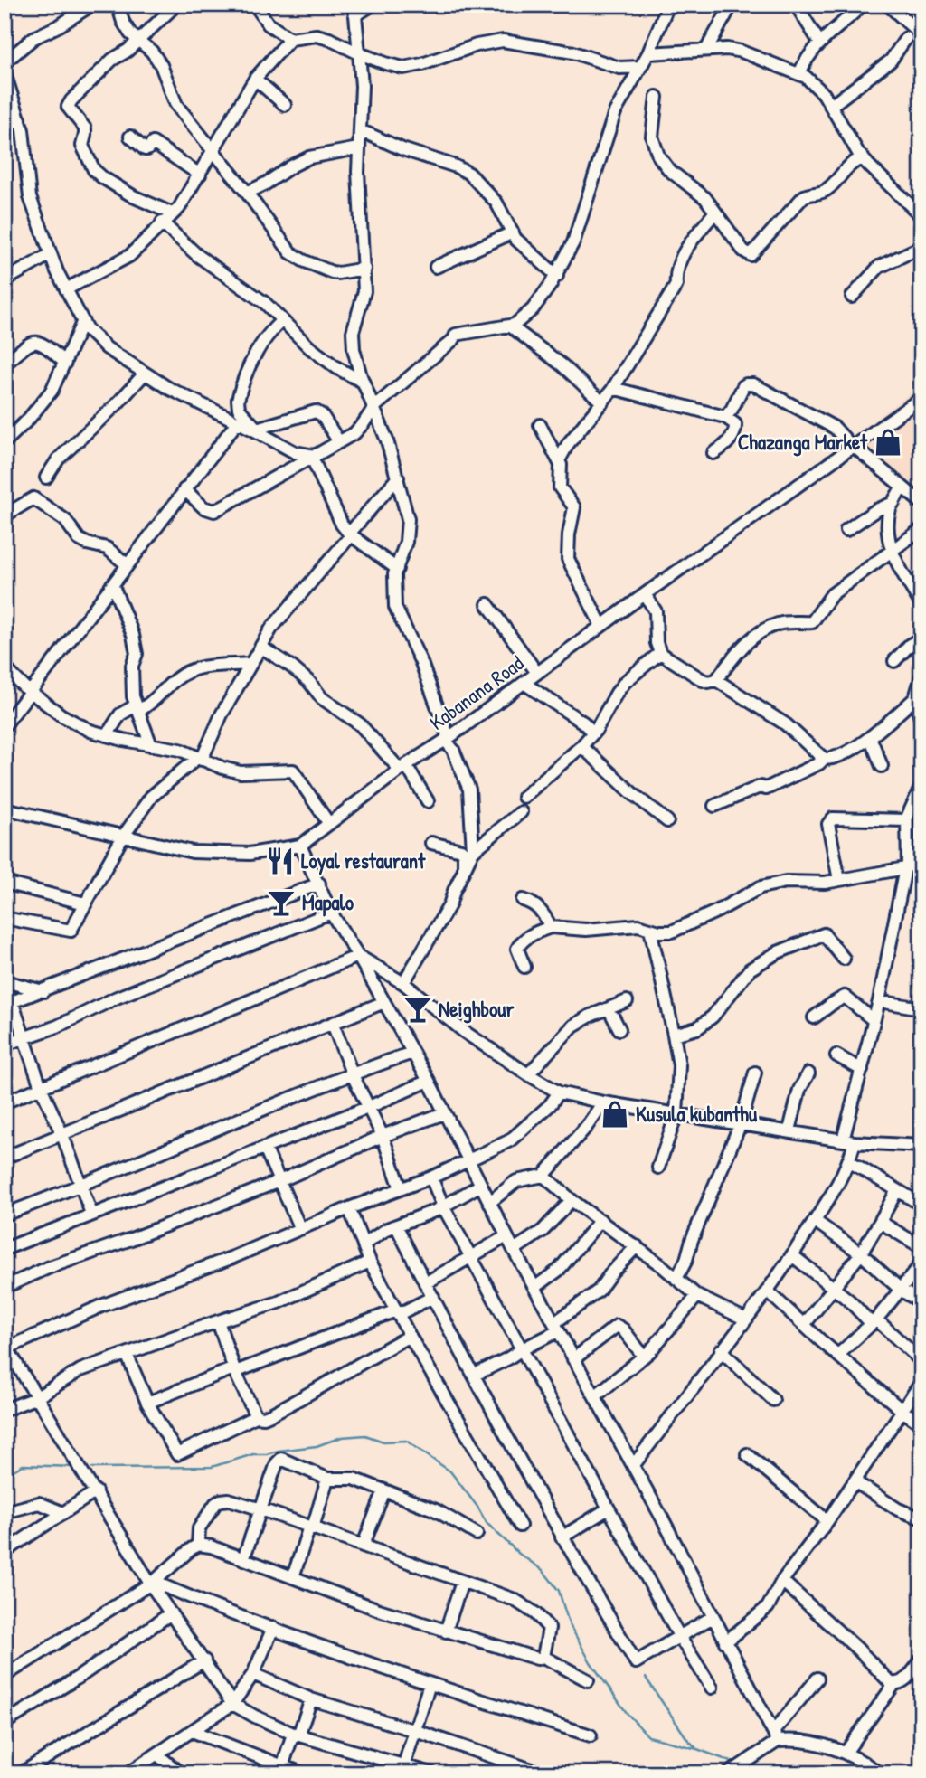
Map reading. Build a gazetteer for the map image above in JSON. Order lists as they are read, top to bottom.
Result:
{
  "streets": {
    "street": ["Kabanana Road"]
  },
  "places": {
    "shop": ["Chazanga Market", "Kusula kubanthu"],
    "restaurant": ["Loyal restaurant"],
    "bar": ["Mapalo", "Neighbour"]
  }
}
